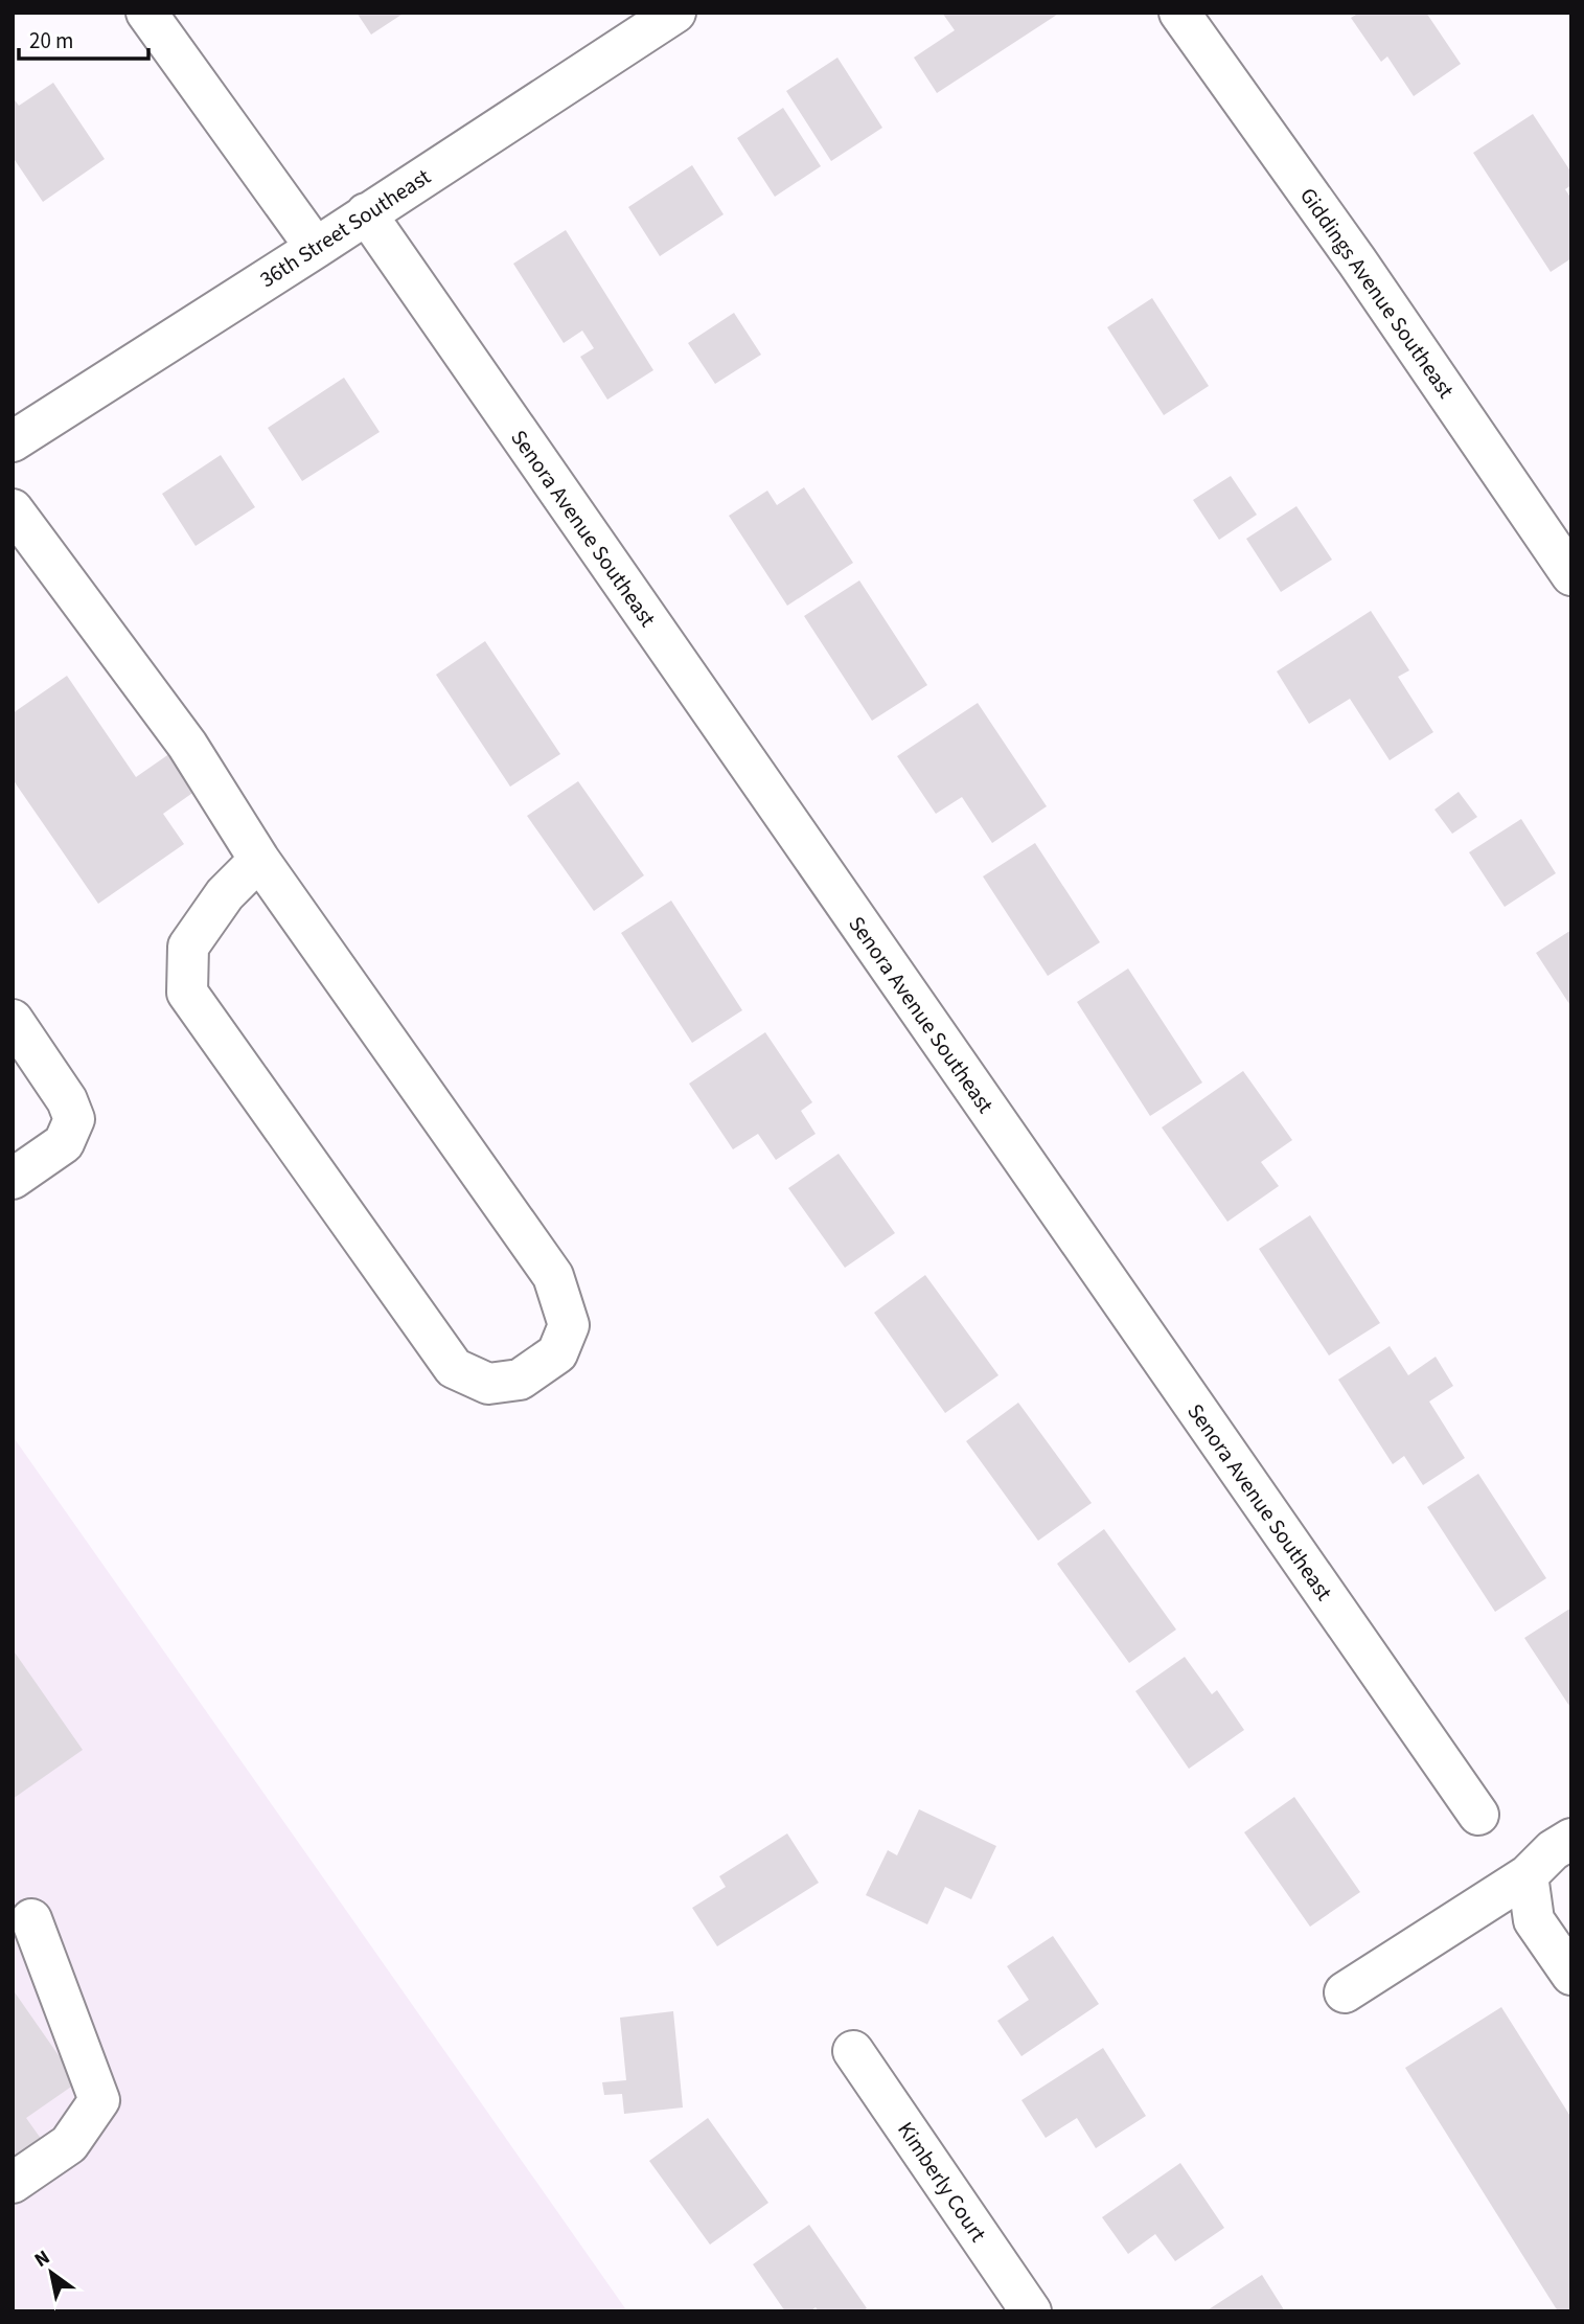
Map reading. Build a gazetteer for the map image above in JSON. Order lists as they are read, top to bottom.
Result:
{
  "streets": {
    "street": [
      "36th Street Southeast",
      "Giddings Avenue Southeast",
      "Senora Avenue Southeast",
      "Kimberly Court"
    ]
  },
  "crossings": [
    ["36th Street Southeast", "Senora Avenue Southeast"]
  ],
  "scale_bar": "20 m",
  "north": "top left"
}
